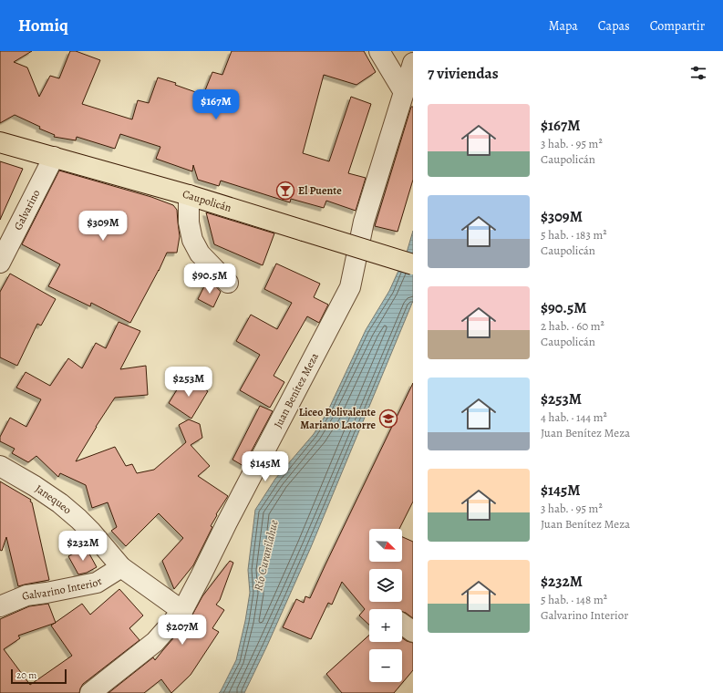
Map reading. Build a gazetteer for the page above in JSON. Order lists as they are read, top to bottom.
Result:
{
  "streets": {
    "main road": ["Caupolicán"],
    "street": [
      "Galvarino",
      "Juan Benítez Meza",
      "Janequeo",
      "Galvarino Interior"
    ]
  },
  "crossings": [
    ["Caupolicán", "Galvarino"],
    ["Juan Benítez Meza", "Janequeo"],
    ["Janequeo", "Galvarino Interior"]
  ],
  "water": ["Río Curanilahue"],
  "places": {
    "bar": ["El Puente"],
    "school or university": ["Liceo Polivalente Mariano Latorre"]
  },
  "scale_bar": "20 m",
  "north": "bottom right",
  "page": {
    "header": "Homiq",
    "nav": ["Mapa", "Capas", "Compartir"],
    "heading": "7 viviendas",
    "price": [
      "$167M",
      "$309M",
      "$90.5M",
      "$253M",
      "$145M",
      "$232M",
      "$207M"
    ],
    "list": [
      {
        "name": "$167M",
        "note": "3 hab. · 95 m² · Caupolicán"
      },
      {
        "name": "$309M",
        "note": "5 hab. · 183 m² · Caupolicán"
      },
      {
        "name": "$90.5M",
        "note": "2 hab. · 60 m² · Caupolicán"
      },
      {
        "name": "$253M",
        "note": "4 hab. · 144 m² · Juan Benítez Meza"
      },
      {
        "name": "$145M",
        "note": "3 hab. · 95 m² · Juan Benítez Meza"
      },
      {
        "name": "$232M",
        "note": "5 hab. · 148 m² · Galvarino Interior"
      }
    ],
    "map_buttons": ["+", "−"],
    "scale": "20 m"
  }
}
